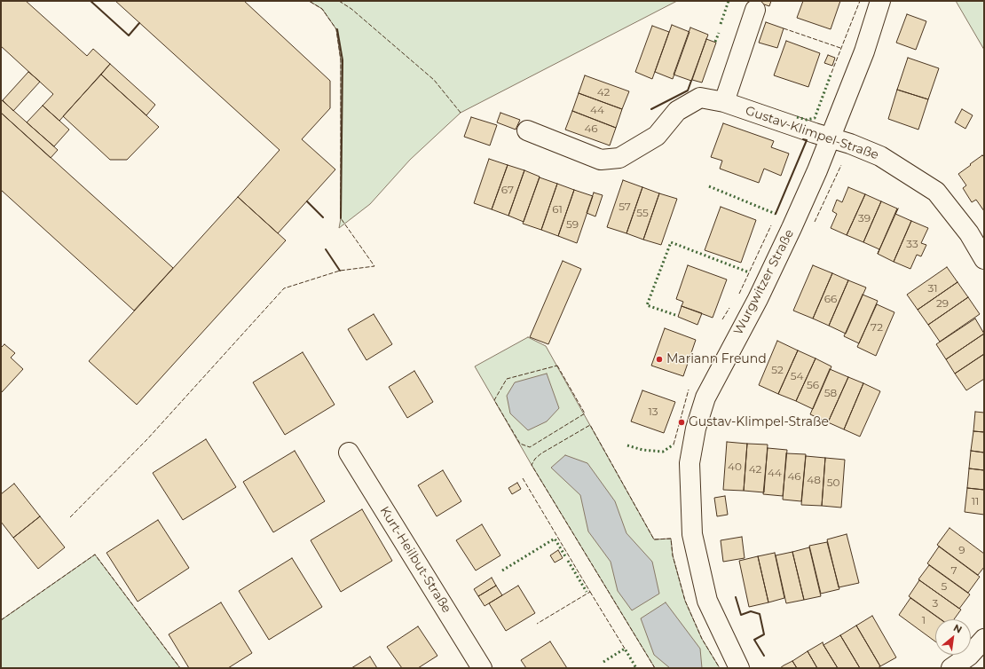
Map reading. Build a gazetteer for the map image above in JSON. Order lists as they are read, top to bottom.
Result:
{
  "streets": {
    "street": ["Gustav-Klimpel-Straße", "Wurgwitzer Straße", "Kurt-Heilbut-Straße"]
  },
  "crossings": [
    ["Gustav-Klimpel-Straße", "Wurgwitzer Straße"]
  ],
  "places": ["Mariann Freund", "Gustav-Klimpel-Straße"],
  "house_numbers": [
    "42",
    "44",
    "46",
    "67",
    "57",
    "61",
    "55",
    "39",
    "59",
    "33",
    "31",
    "66",
    "29",
    "72",
    "52",
    "54",
    "56",
    "58",
    "13",
    "40",
    "42",
    "44",
    "46",
    "48",
    "50",
    "11",
    "9",
    "7",
    "5",
    "3",
    "1"
  ],
  "north": "top right"
}
